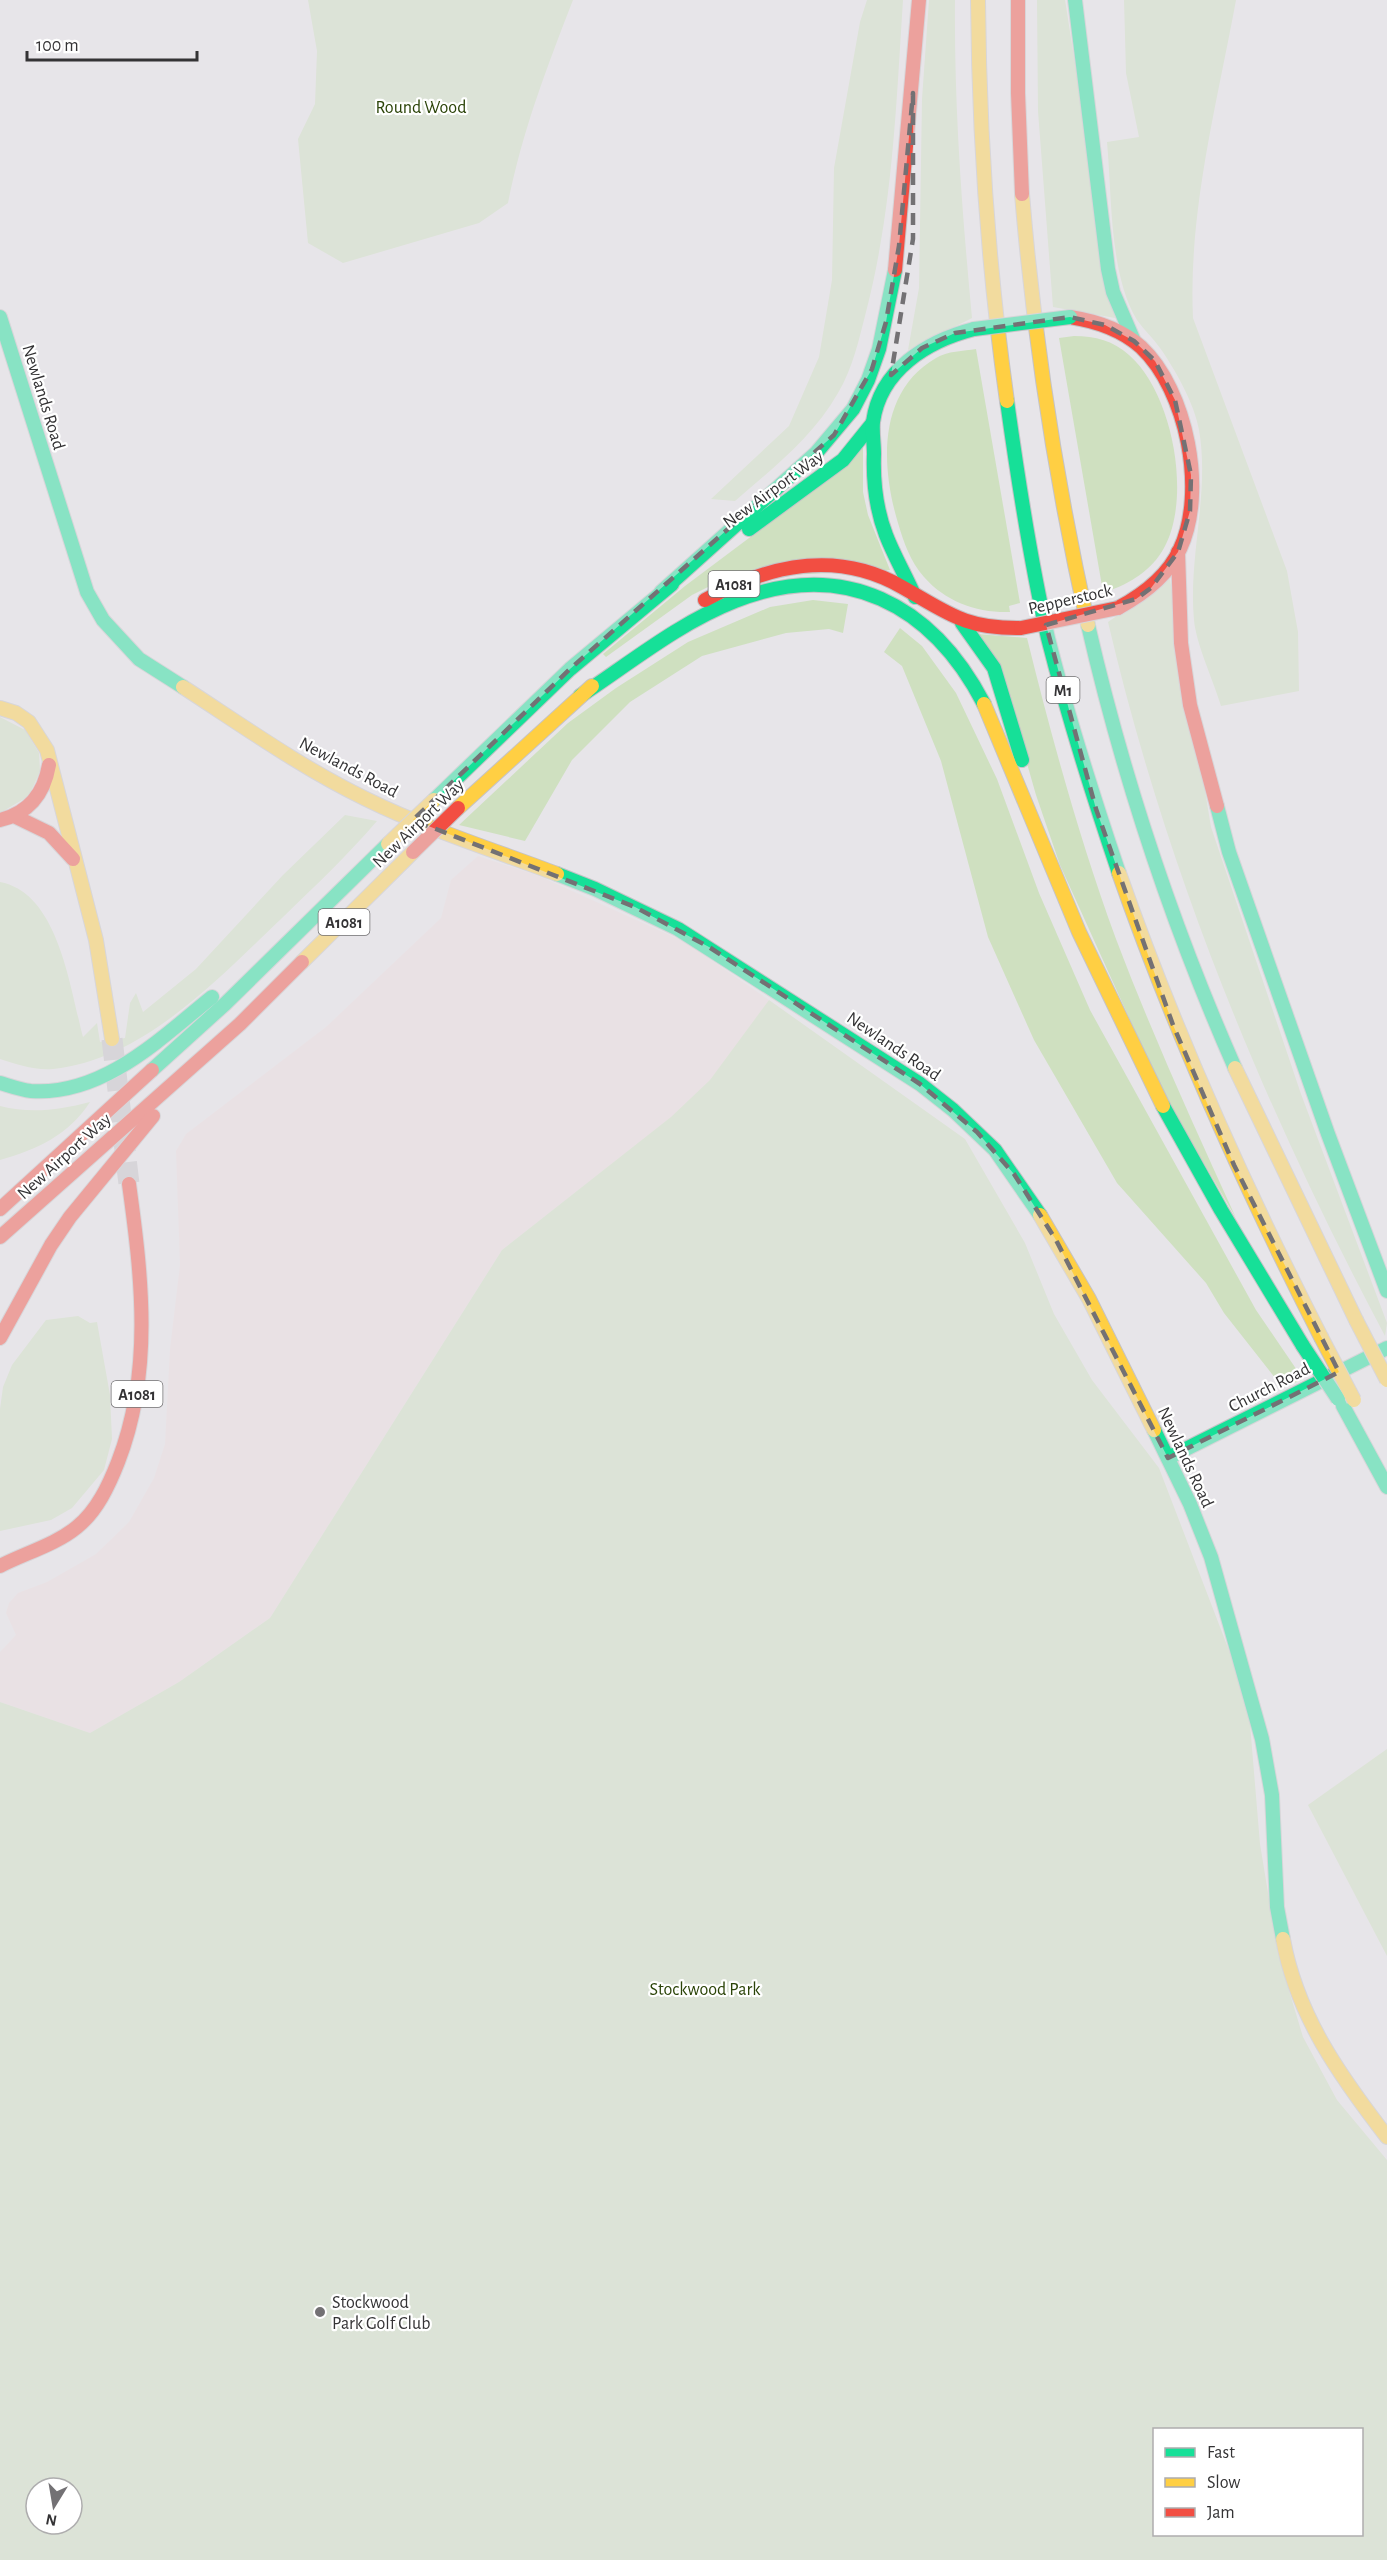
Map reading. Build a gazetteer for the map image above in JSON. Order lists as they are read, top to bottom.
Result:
{
  "streets": {
    "main road": [
      "Newlands Road",
      "New Airport Way",
      "A1081",
      "Pepperstock",
      "M1",
      "Church Road"
    ]
  },
  "crossings": [
    ["Newlands Road", "Church Road"],
    ["New Airport Way", "A1081"],
    ["New Airport Way", "Pepperstock"]
  ],
  "parks": ["Round Wood", "Stockwood Park"],
  "places": ["Stockwood Park Golf Club"],
  "legend": ["Fast", "Slow", "Jam"],
  "scale_bar": "100 m",
  "north": "bottom"
}
